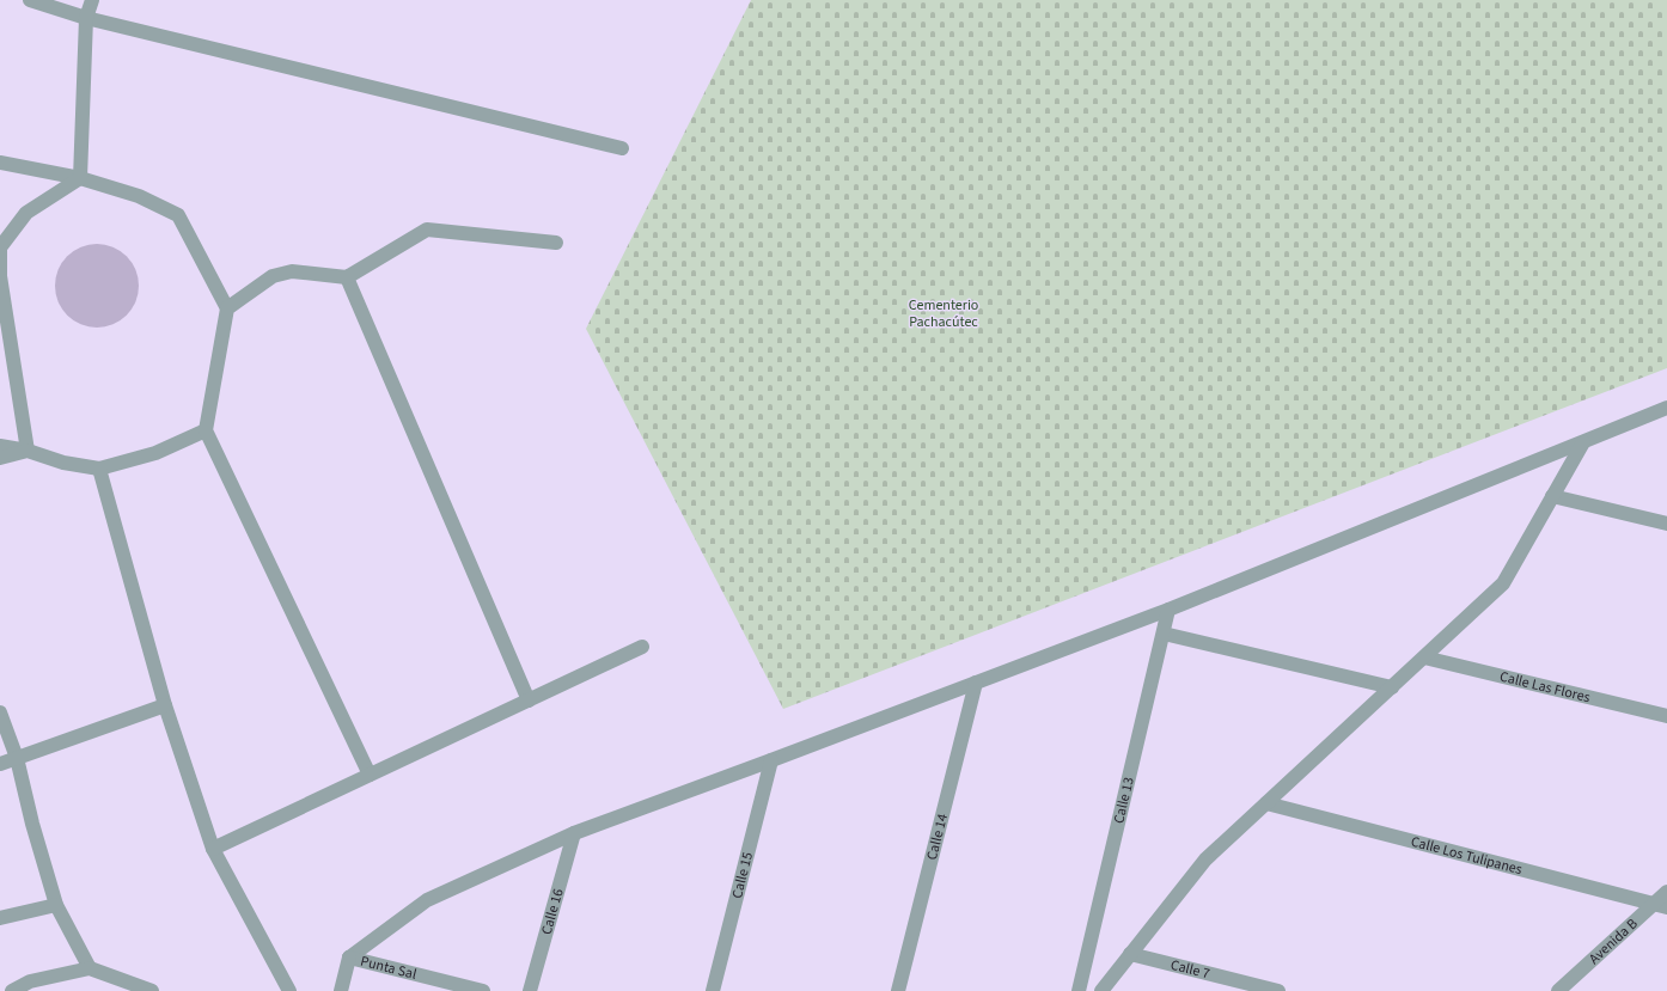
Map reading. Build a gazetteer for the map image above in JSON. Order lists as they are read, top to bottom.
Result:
{
  "streets": {
    "street": [
      "Calle Las Flores",
      "Calle 13",
      "Calle 14",
      "Calle Los Tulipanes",
      "Calle 15",
      "Calle 16",
      "Avenida B",
      "Punta Sal",
      "Calle 7"
    ]
  },
  "crossings": [
    ["Calle Los Tulipanes", "Avenida B"]
  ],
  "parks": ["Cementerio Pachacútec"]
}
